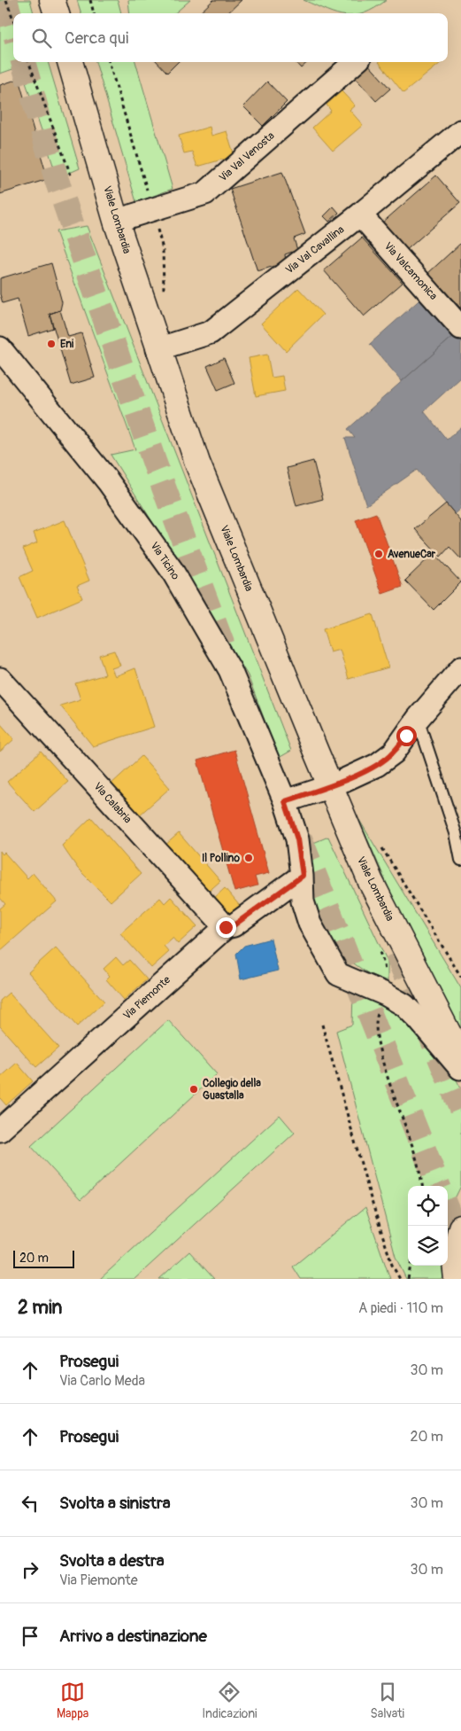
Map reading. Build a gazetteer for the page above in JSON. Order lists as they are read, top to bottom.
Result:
{
  "streets": {
    "street": [
      "Via Val Venosta",
      "Viale Lombardia",
      "Via Val Cavallina",
      "Via Valcamonica",
      "Via Ticino",
      "Via Calabria",
      "Via Piemonte"
    ]
  },
  "crossings": [
    ["Via Val Venosta", "Viale Lombardia"],
    ["Viale Lombardia", "Via Val Cavallina"],
    ["Via Val Cavallina", "Via Valcamonica"],
    ["Via Ticino", "Via Piemonte"],
    ["Via Calabria", "Via Piemonte"]
  ],
  "places": [
    "Eni",
    "AvenueCar",
    "Il Pollino",
    "Collegio della Guastalla"
  ],
  "scale_bar": "20 m",
  "page": {
    "search": "Cerca qui",
    "scale": "20 m",
    "heading": ["2 min", "A piedi · 110 m"],
    "list": [
      ["Prosegui", "Via Carlo Meda", "30 m"],
      ["Prosegui", "20 m"],
      ["Svolta a sinistra", "30 m"],
      ["Svolta a destra", "Via Piemonte", "30 m"],
      "Arrivo a destinazione"
    ],
    "nav": ["Mappa", "Indicazioni", "Salvati"]
  }
}
